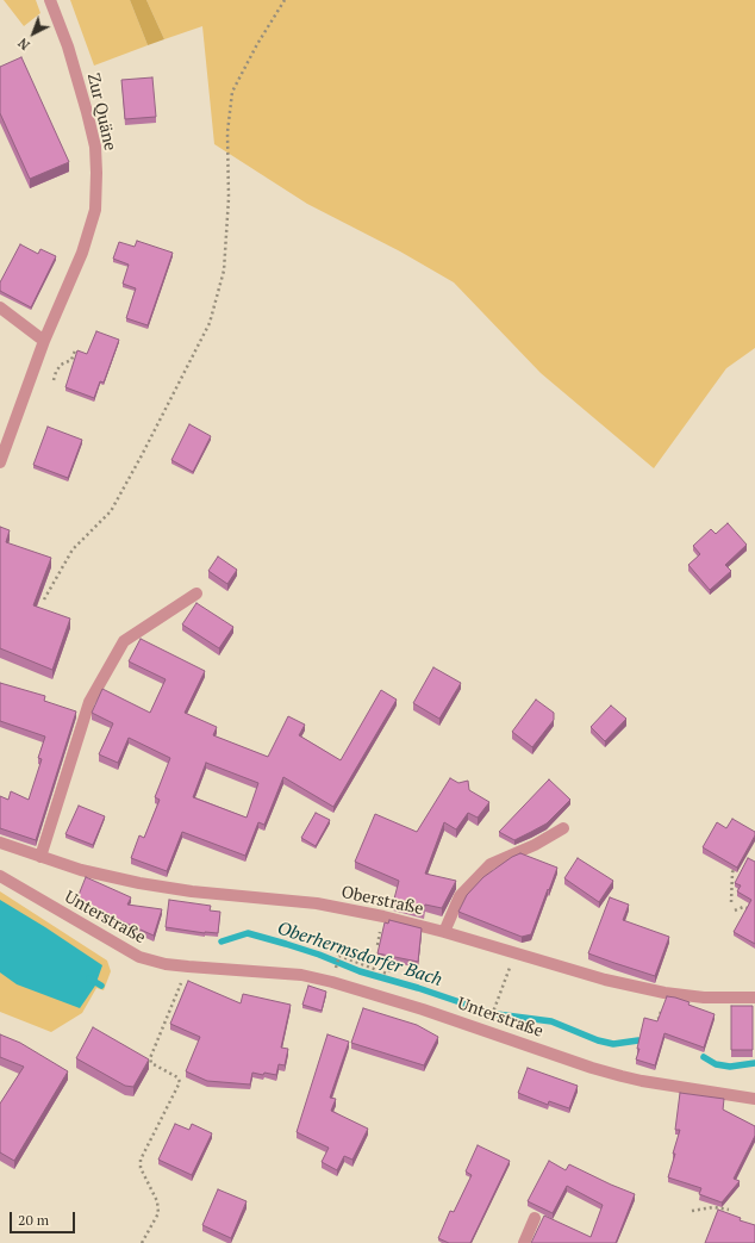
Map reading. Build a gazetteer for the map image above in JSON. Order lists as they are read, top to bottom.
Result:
{
  "streets": {
    "street": ["Zur Quäne", "Oberstraße", "Unterstraße"]
  },
  "water": ["Oberhermsdorfer Bach"],
  "scale_bar": "20 m",
  "north": "bottom left"
}
